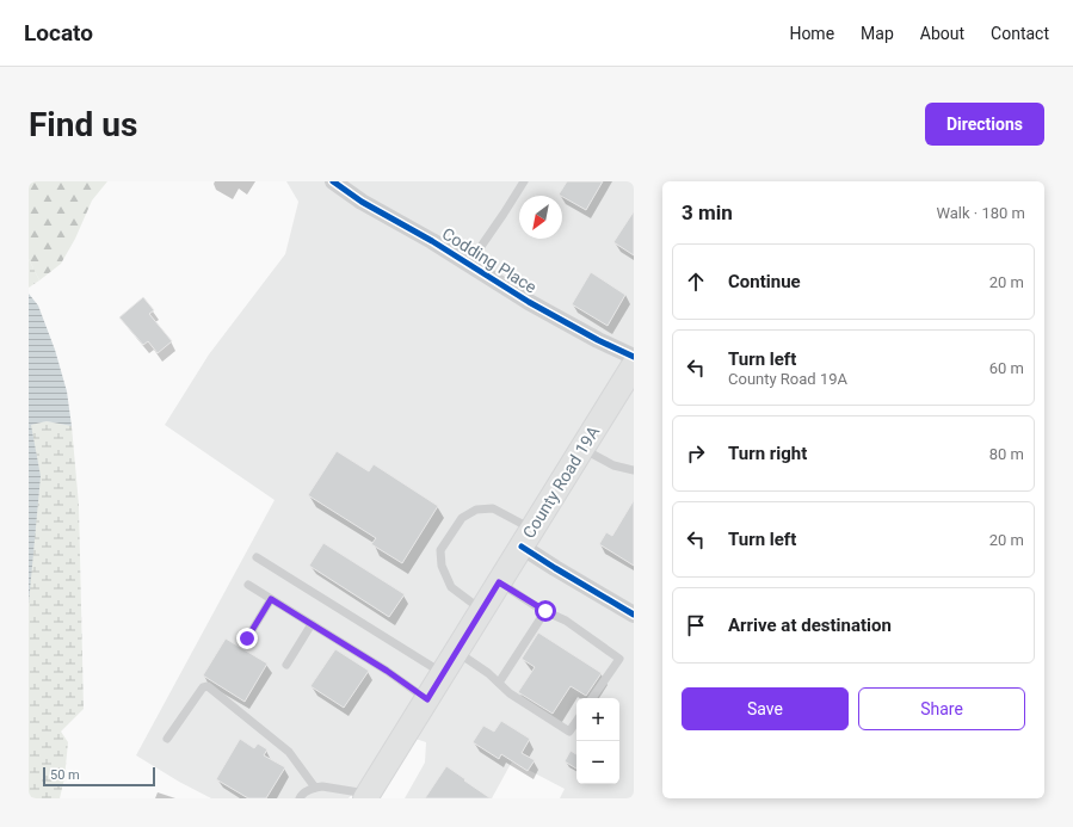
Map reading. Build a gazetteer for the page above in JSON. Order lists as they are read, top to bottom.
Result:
{
  "streets": {
    "main road": ["County Road 19A"],
    "street": ["Codding Place"]
  },
  "scale_bar": "50 m",
  "north": "bottom left",
  "page": {
    "header": "Locato",
    "nav": [
      "Home",
      "Map",
      "About",
      "Contact"
    ],
    "buttons": [
      "Directions",
      ["Save", "Share"]
    ],
    "title": "Find us",
    "heading": ["3 min", "Walk · 180 m"],
    "list": [
      ["Continue", "20 m"],
      ["Turn left", "County Road 19A", "60 m"],
      ["Turn right", "80 m"],
      ["Turn left", "20 m"],
      "Arrive at destination"
    ],
    "map_buttons": ["+", "−"],
    "scale": "50 m"
  }
}
